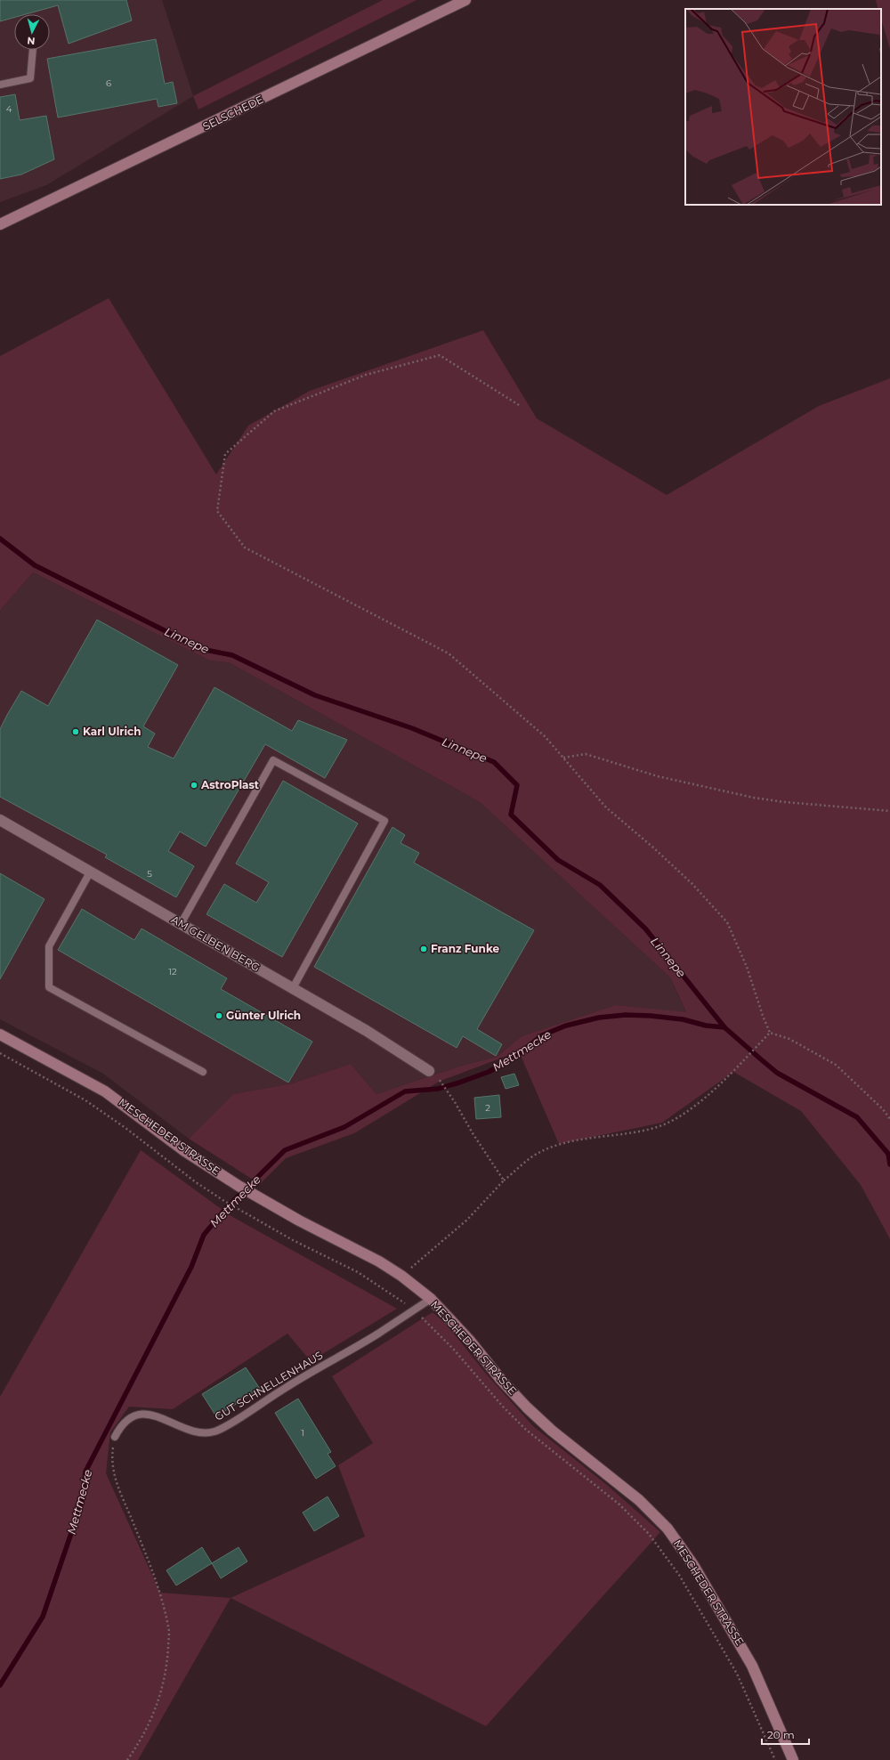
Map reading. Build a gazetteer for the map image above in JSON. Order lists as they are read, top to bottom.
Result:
{
  "streets": {
    "main road": ["SELSCHEDE", "MESCHEDER STRASSE"],
    "street": ["AM GELBEN BERG"],
    "lane": ["GUT SCHNELLENHAUS"]
  },
  "crossings": [
    ["MESCHEDER STRASSE", "GUT SCHNELLENHAUS"]
  ],
  "water": ["Linnepe", "Mettmecke"],
  "places": [
    "Karl Ulrich",
    "AstroPlast",
    "Franz Funke",
    "Günter Ulrich"
  ],
  "house_numbers": [
    "6",
    "4",
    "5",
    "12",
    "2",
    "1"
  ],
  "scale_bar": "20 m",
  "north": "bottom"
}
